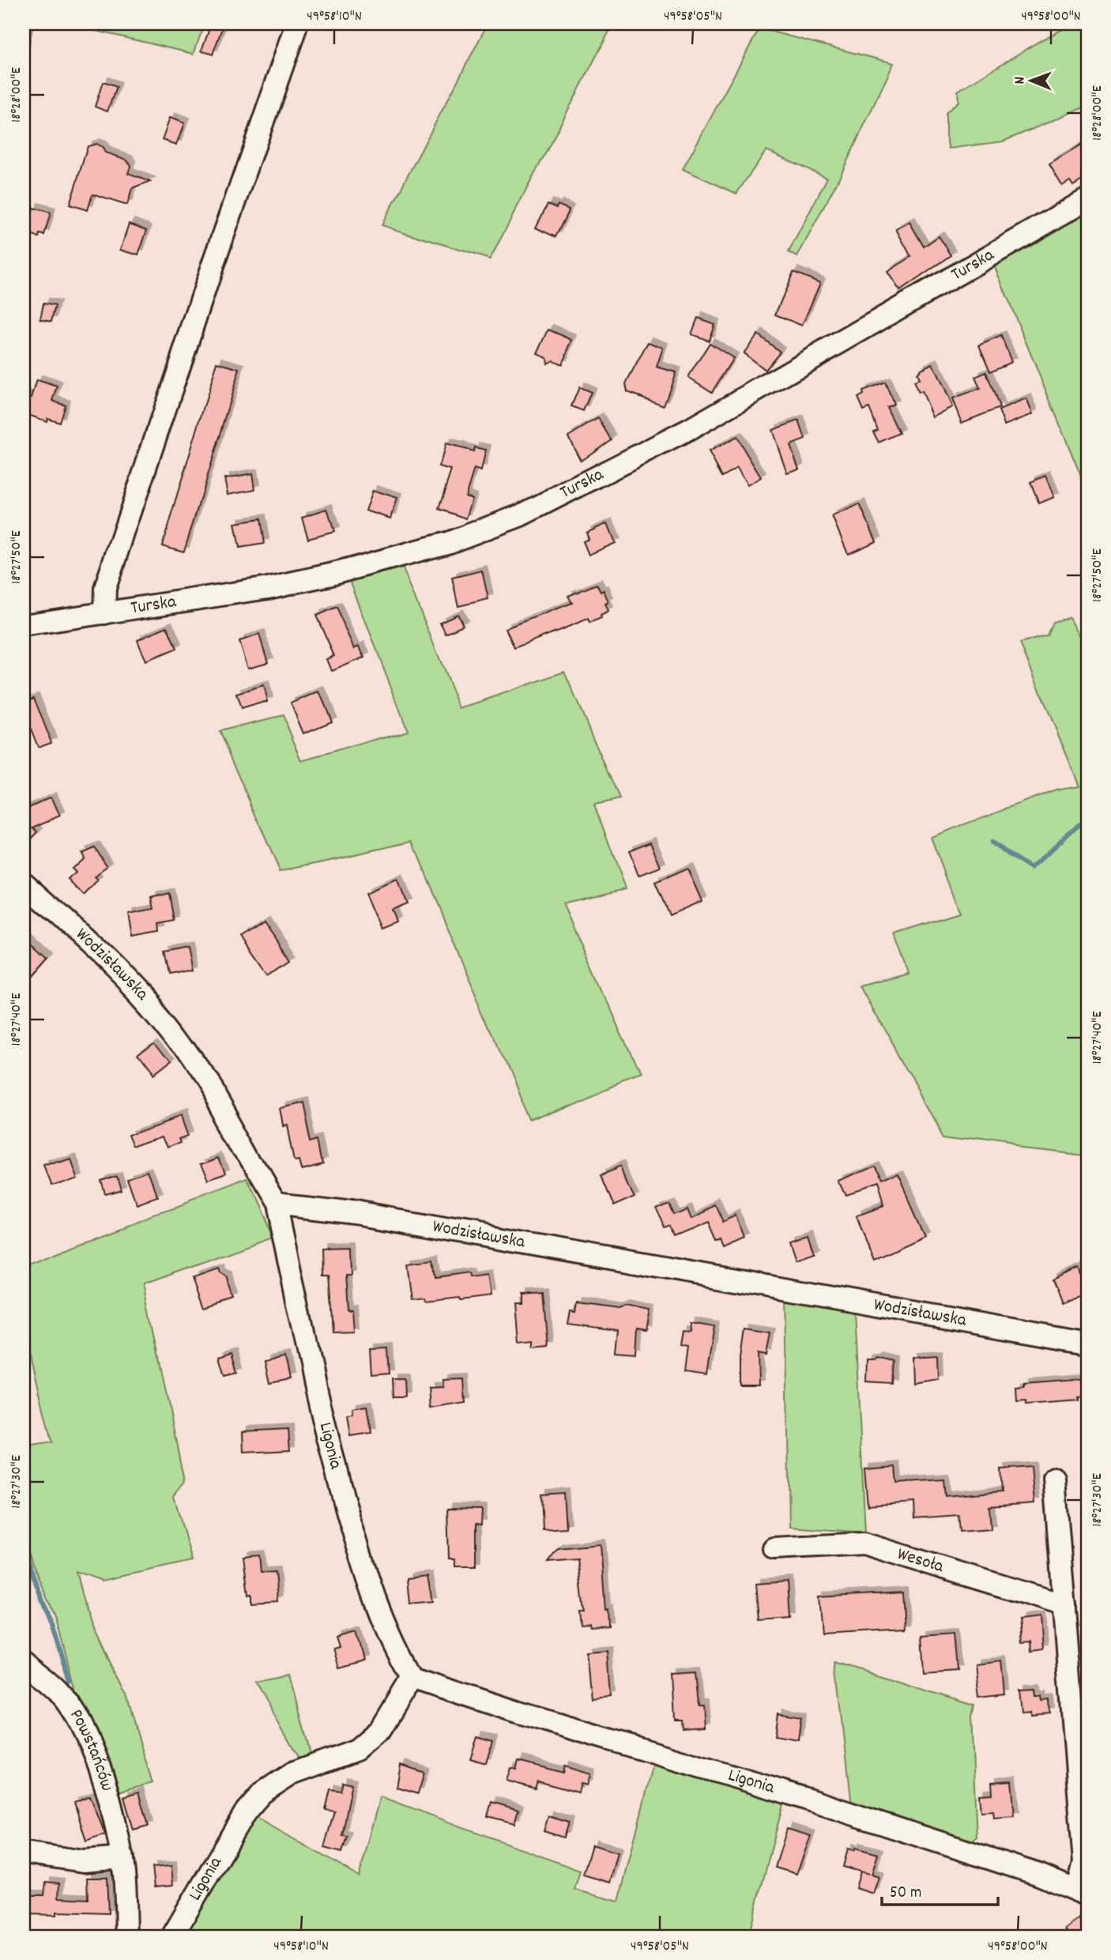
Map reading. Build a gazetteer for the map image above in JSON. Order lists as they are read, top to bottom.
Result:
{
  "streets": {
    "street": [
      "Turska",
      "Wodzisławska",
      "Ligonia",
      "Wesoła",
      "Powstańców"
    ]
  },
  "crossings": [
    ["Wodzisławska", "Ligonia"]
  ],
  "scale_bar": "50 m",
  "north": "left",
  "coordinates": [
    "49°58'10\"N",
    "49°58'05\"N",
    "49°58'00\"N",
    "18°28'00\"E",
    "18°27'50\"E",
    "18°27'40\"E",
    "18°27'30\"E"
  ]
}
